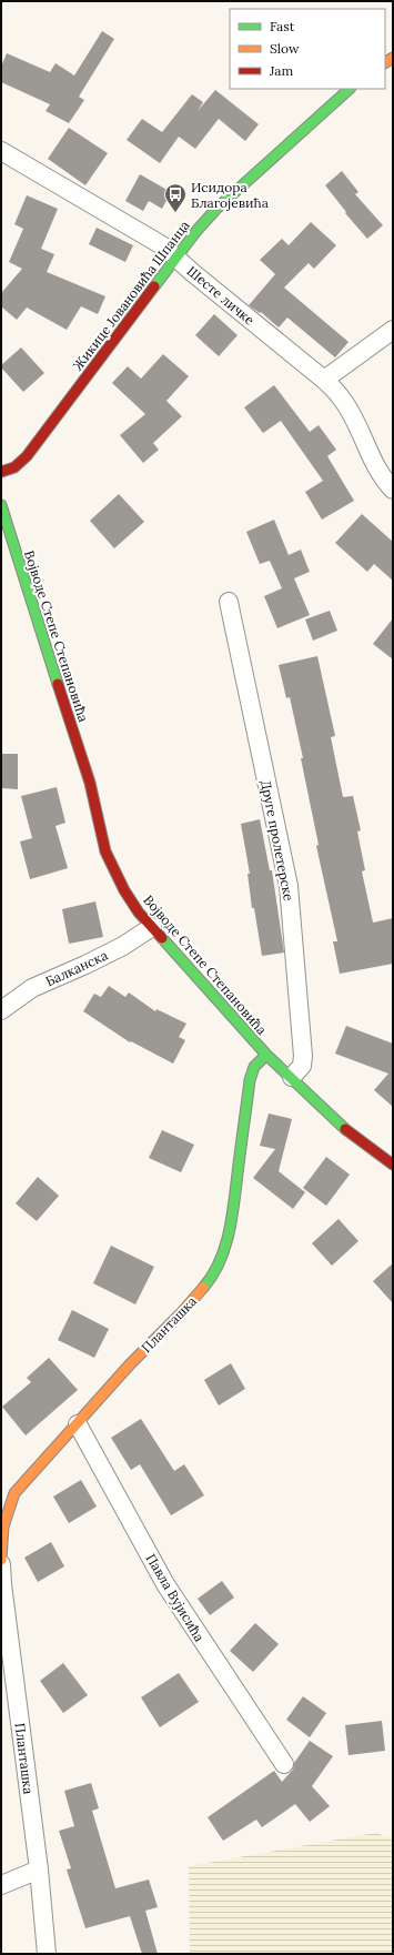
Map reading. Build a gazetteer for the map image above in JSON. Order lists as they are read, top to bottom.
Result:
{
  "streets": {
    "street": [
      "Жикице Јовановића Шпанца",
      "Шесте личке",
      "Војводе Степе Степановића",
      "Друге пролетерске",
      "Балканска",
      "Планташка",
      "Павла Вујисића"
    ]
  },
  "crossings": [
    ["Жикице Јовановића Шпанца", "Шесте личке"],
    ["Војводе Степе Степановића", "Друге пролетерске"],
    ["Војводе Степе Степановића", "Балканска"],
    ["Војводе Степе Степановића", "Планташка"],
    ["Планташка", "Павла Вујисића"]
  ],
  "places": {
    "bus stop": ["Исидора Благојевића"]
  },
  "legend": ["Fast", "Slow", "Jam"]
}
